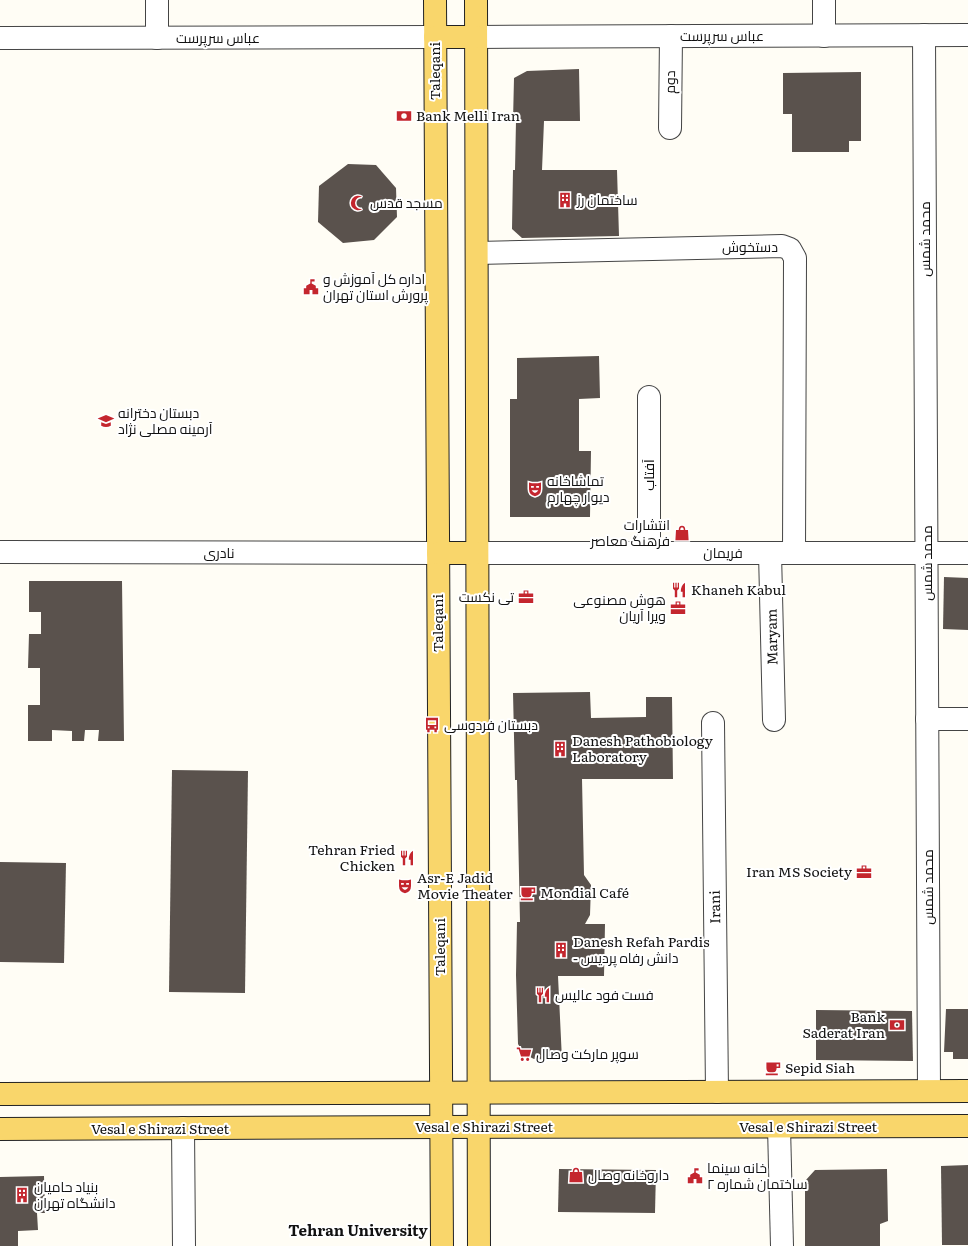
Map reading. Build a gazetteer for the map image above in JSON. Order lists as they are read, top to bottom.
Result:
{
  "streets": {
    "main road": ["Taleqani", "Vesal e Shirazi Street"],
    "street": [
      "عباس سرپرست",
      "دوم",
      "محمد شمس",
      "دستخوش",
      "آفتاب",
      "نادری",
      "فریمان",
      "Maryam",
      "Irani"
    ]
  },
  "crossings": [
    ["عباس سرپرست", "Taleqani"],
    ["عباس سرپرست", "دوم"],
    ["عباس سرپرست", "محمد شمس"],
    ["Taleqani", "نادری"],
    ["Taleqani", "Vesal e Shirazi Street"],
    ["محمد شمس", "فریمان"],
    ["دستخوش", "فریمان"],
    ["آفتاب", "فریمان"],
    ["فریمان", "Maryam"]
  ],
  "districts": ["Tehran University"],
  "places": {
    "bank": ["Bank Melli Iran", "Bank Saderat Iran"],
    "building": [
      "ساختمان رز",
      "Danesh Pathobiology Laboratory",
      "Danesh Refah Pardis - دانش رفاه پردیس",
      "بنیاد حامیان دانشگاه تهران"
    ],
    "mosque": ["مسجد قدس"],
    "public building": ["اداره کل آموزش و پرورش استان تهران", "خانه سینما ساختمان شماره ۲"],
    "school or university": ["دبستان دخترانه آرمینه مصلی نژاد"],
    "theatre": ["تماشاخانه دیوار چهارم", "Asr-E Jadid Movie Theater"],
    "shop": ["انتشارات فرهنگ معاصر", "داروخانه وصال"],
    "restaurant": ["Khaneh Kabul", "Tehran Fried Chicken", "فست فود عالیس"],
    "office": ["تی نکست", "هوش مصنوعی ویرا آریان", "Iran MS Society"],
    "bus stop": ["دبستان فردوسی"],
    "cafe": ["Mondial Café", "Sepid Siah"],
    "supermarket": ["سوپر مارکت وصال"]
  }
}
